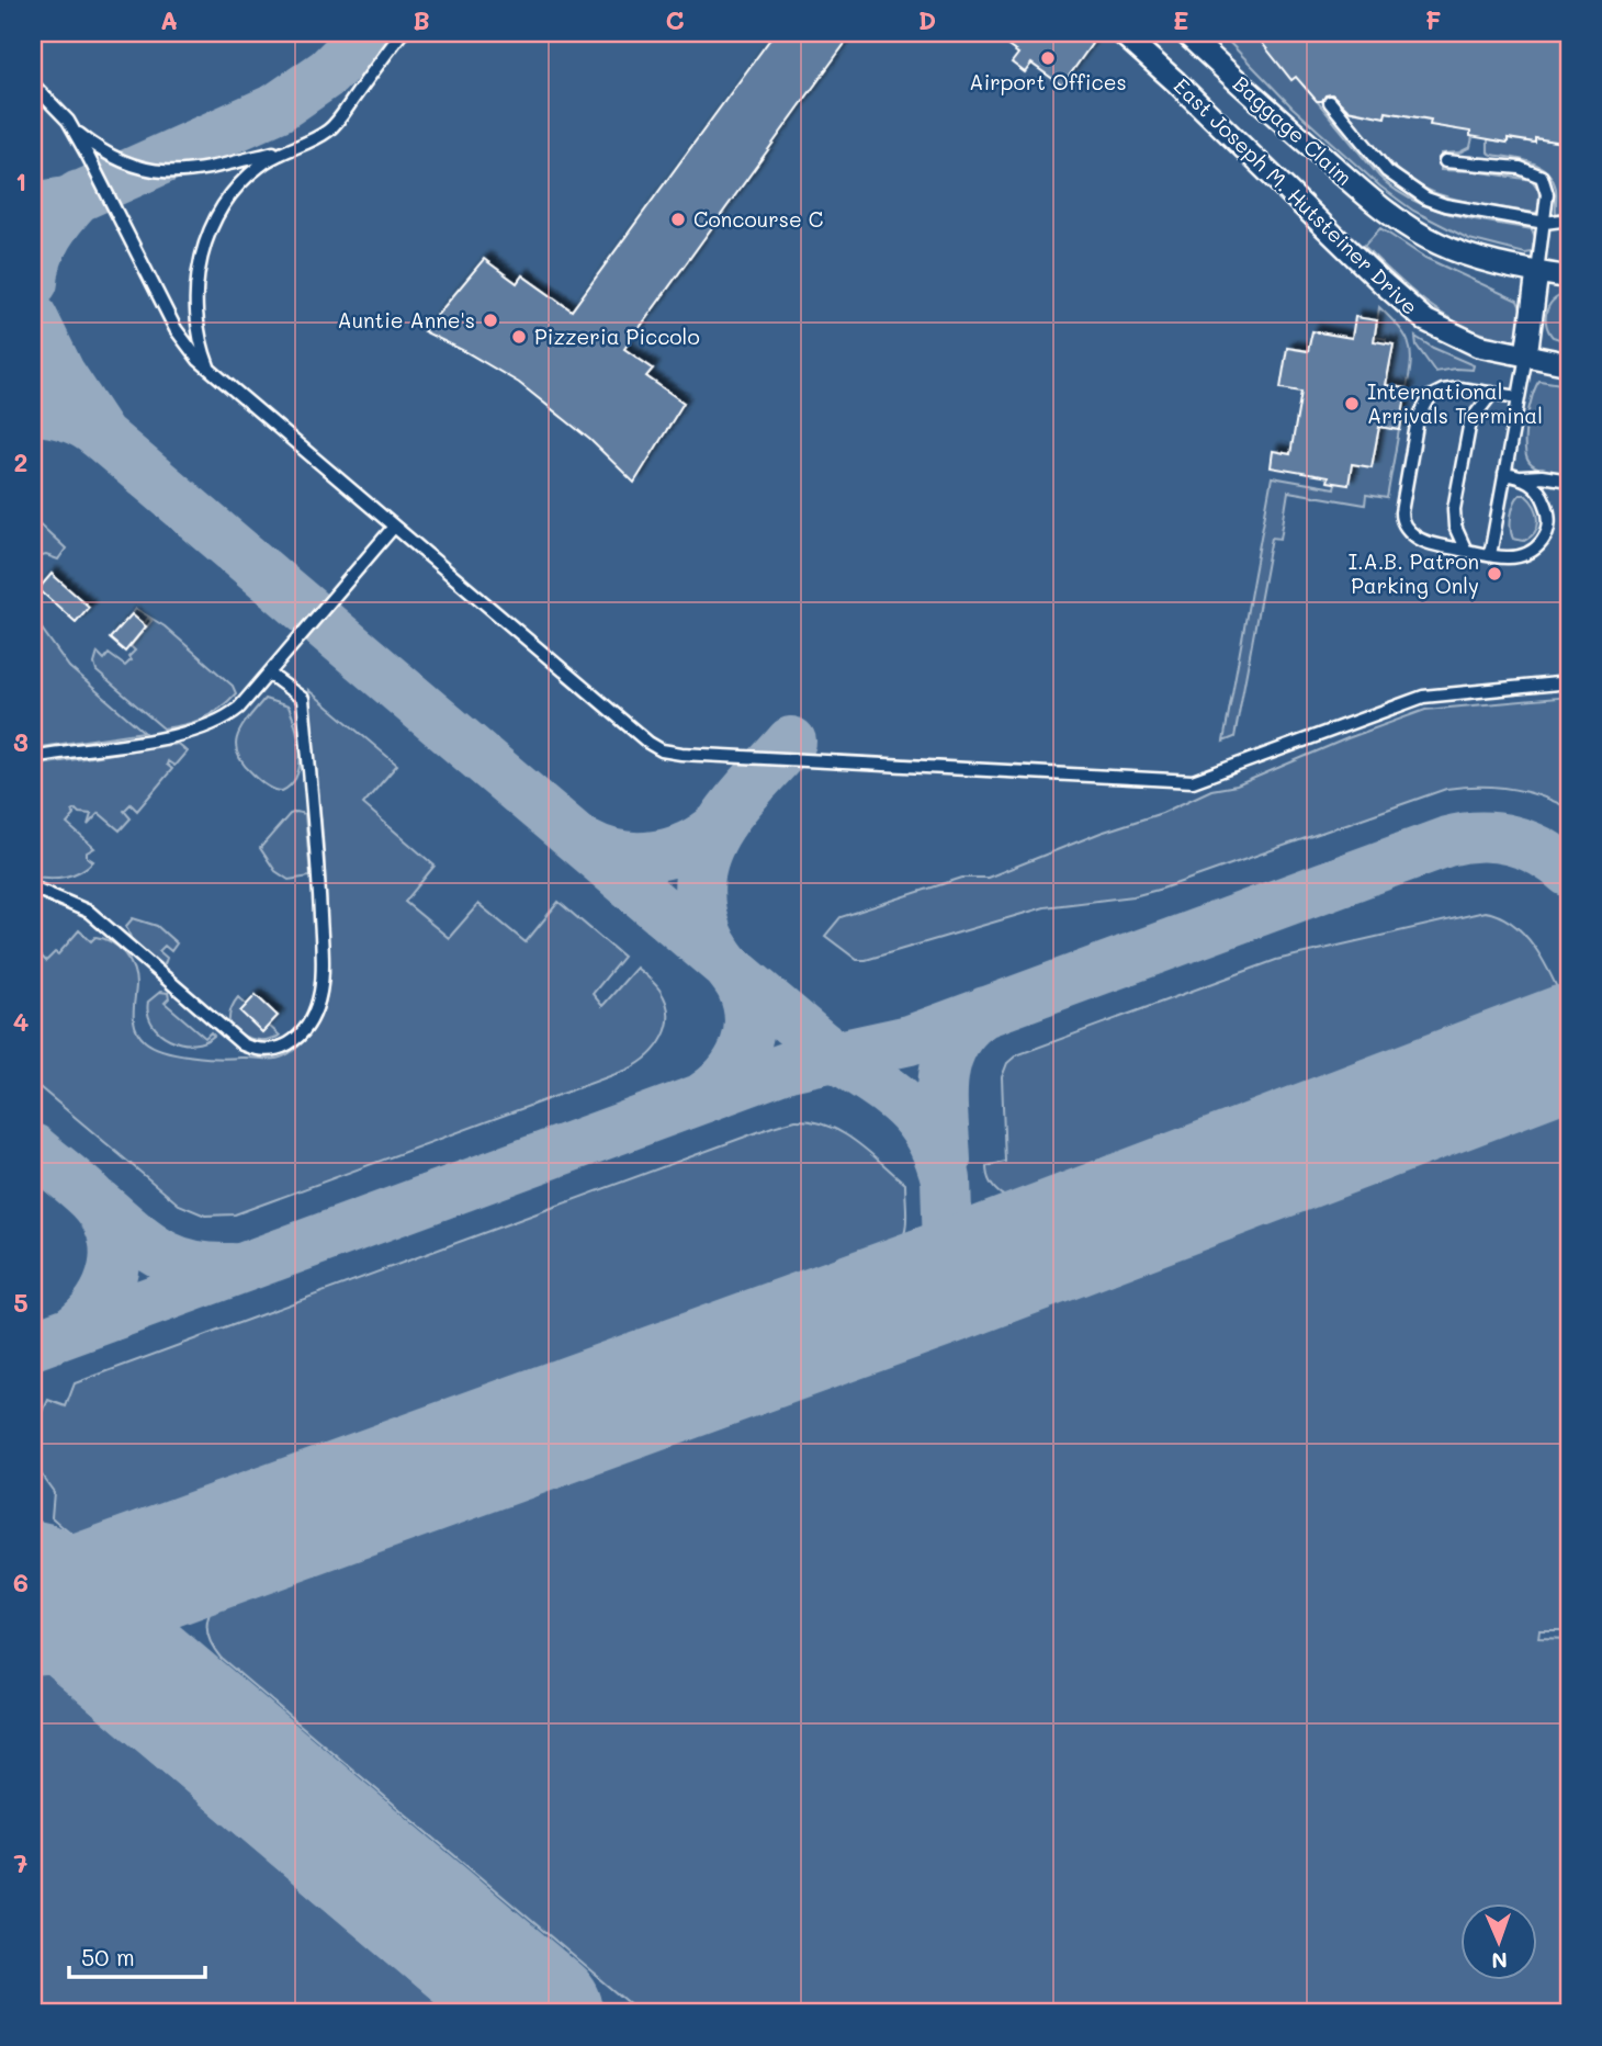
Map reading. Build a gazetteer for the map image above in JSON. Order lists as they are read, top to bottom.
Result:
{
  "streets": {
    "street": ["Baggage Claim", "East Joseph M. Hutsteiner Drive"]
  },
  "places": [
    "Airport Offices",
    "Concourse C",
    "Auntie Anne's",
    "Pizzeria Piccolo",
    "International Arrivals Terminal",
    "I.A.B. Patron Parking Only"
  ],
  "scale_bar": "50 m",
  "north": "bottom",
  "grid": {
    "columns": [
      "A",
      "B",
      "C",
      "D",
      "E",
      "F"
    ],
    "rows": [
      "1",
      "2",
      "3",
      "4",
      "5",
      "6",
      "7"
    ]
  }
}
